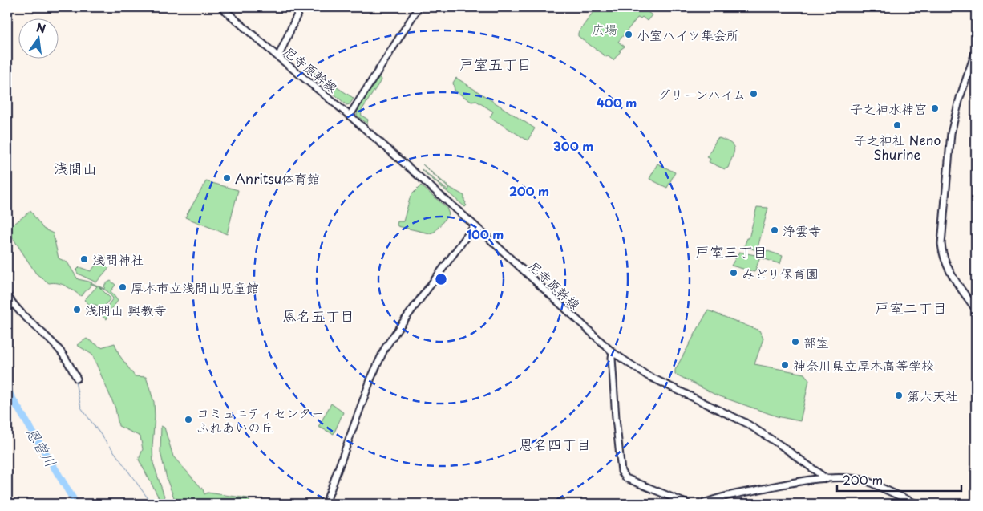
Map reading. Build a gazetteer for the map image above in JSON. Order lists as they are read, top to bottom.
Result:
{
  "streets": {
    "street": ["尼寺原幹線"]
  },
  "districts": [
    "戸室五丁目",
    "浅間山",
    "戸室三丁目",
    "戸室二丁目",
    "恩名五丁目",
    "恩名四丁目"
  ],
  "water": ["恩曽川"],
  "parks": ["広場"],
  "places": [
    "小室ハイツ集会所",
    "グリーンハイム",
    "子之神水神宮",
    "子之神社 Neno Shurine",
    "Anritsu体育館",
    "浄雲寺",
    "浅間神社",
    "みどり保育園",
    "厚木市立浅間山児童館",
    "浅間山 興教寺",
    "部室",
    "神奈川県立厚木高等学校",
    "第六天社",
    "コミュニティセンター ふれあいの丘"
  ],
  "scale_bar": "200 m",
  "north": "top",
  "rings": [
    "400 m",
    "300 m",
    "200 m",
    "100 m"
  ]
}
